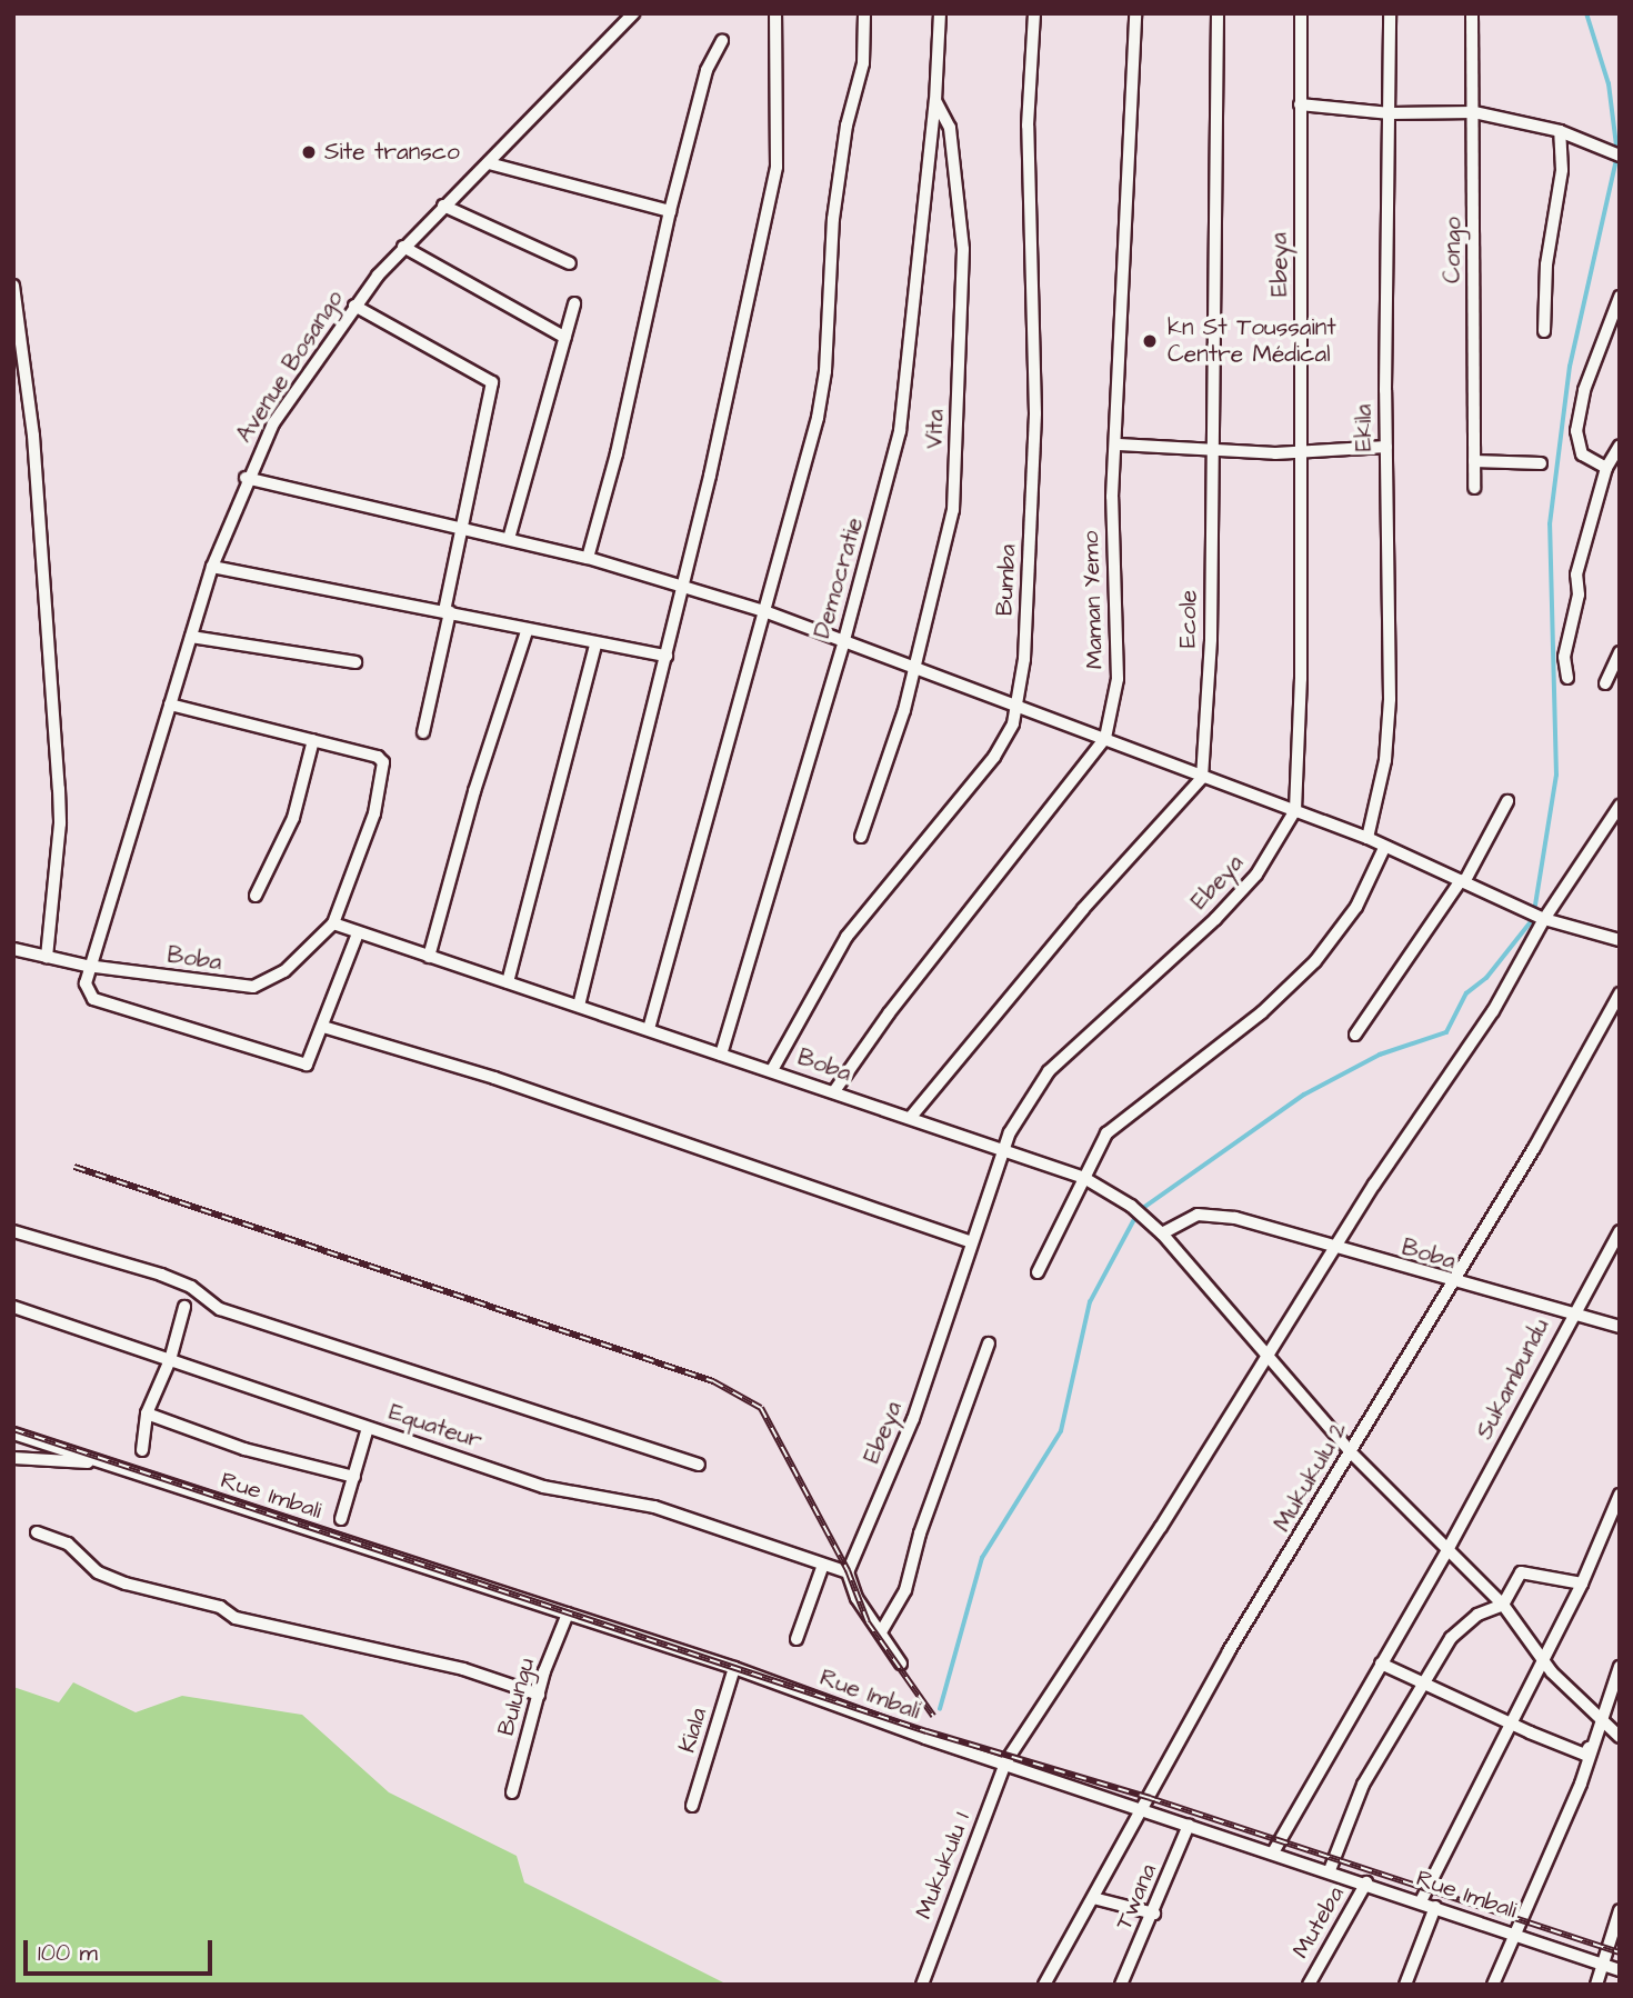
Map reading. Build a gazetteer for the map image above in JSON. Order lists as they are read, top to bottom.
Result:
{
  "streets": {
    "street": [
      "Congo",
      "Ebeya",
      "Avenue Bosango",
      "Ekila",
      "Vita",
      "Democratie",
      "Bumba",
      "Maman Yemo",
      "Ecole",
      "Boba",
      "Sukambundu",
      "Equateur",
      "Mukukulu 2",
      "Rue Imbali",
      "Bulungu",
      "Kiala",
      "Mukukulu 1",
      "Twana",
      "Muteba"
    ]
  },
  "crossings": [
    ["Ebeya", "Boba"],
    ["Ebeya", "Equateur"],
    ["Avenue Bosango", "Boba"],
    ["Vita", "Democratie"],
    ["Democratie", "Boba"],
    ["Bumba", "Boba"],
    ["Maman Yemo", "Boba"],
    ["Boba", "Sukambundu"],
    ["Boba", "Mukukulu 2"],
    ["Boba", "Mukukulu 1"],
    ["Sukambundu", "Rue Imbali"],
    ["Mukukulu 2", "Rue Imbali"],
    ["Rue Imbali", "Bulungu"],
    ["Rue Imbali", "Kiala"],
    ["Rue Imbali", "Mukukulu 1"],
    ["Rue Imbali", "Twana"],
    ["Rue Imbali", "Muteba"]
  ],
  "places": ["Site transco", "kn St Toussaint Centre Médical"],
  "scale_bar": "100 m"
}
